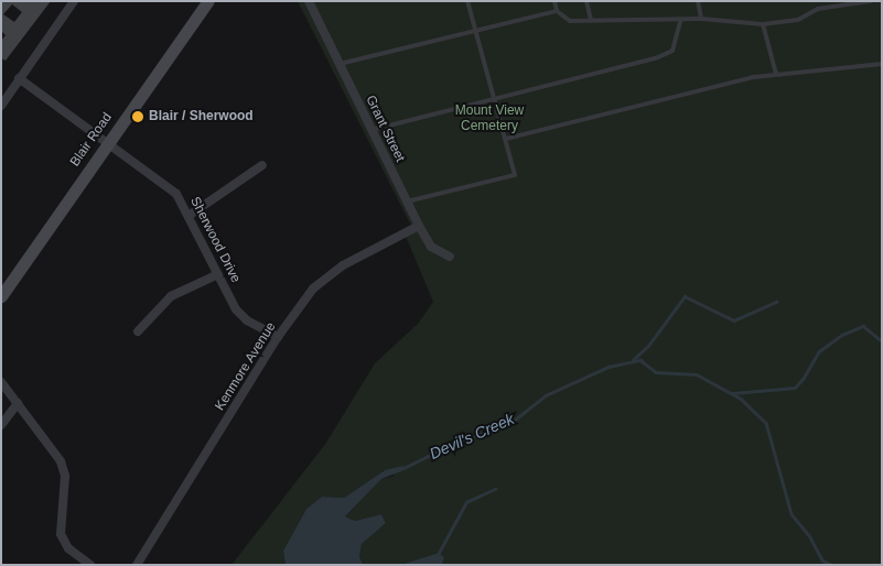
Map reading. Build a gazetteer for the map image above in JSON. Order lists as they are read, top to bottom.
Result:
{
  "streets": {
    "street": [
      "Grant Street",
      "Blair Road",
      "Sherwood Drive",
      "Kenmore Avenue"
    ]
  },
  "crossings": [
    ["Grant Street", "Kenmore Avenue"],
    ["Blair Road", "Sherwood Drive"],
    ["Sherwood Drive", "Kenmore Avenue"]
  ],
  "water": ["Devil's Creek"],
  "parks": ["Mount View Cemetery"],
  "places": ["Blair / Sherwood"]
}
